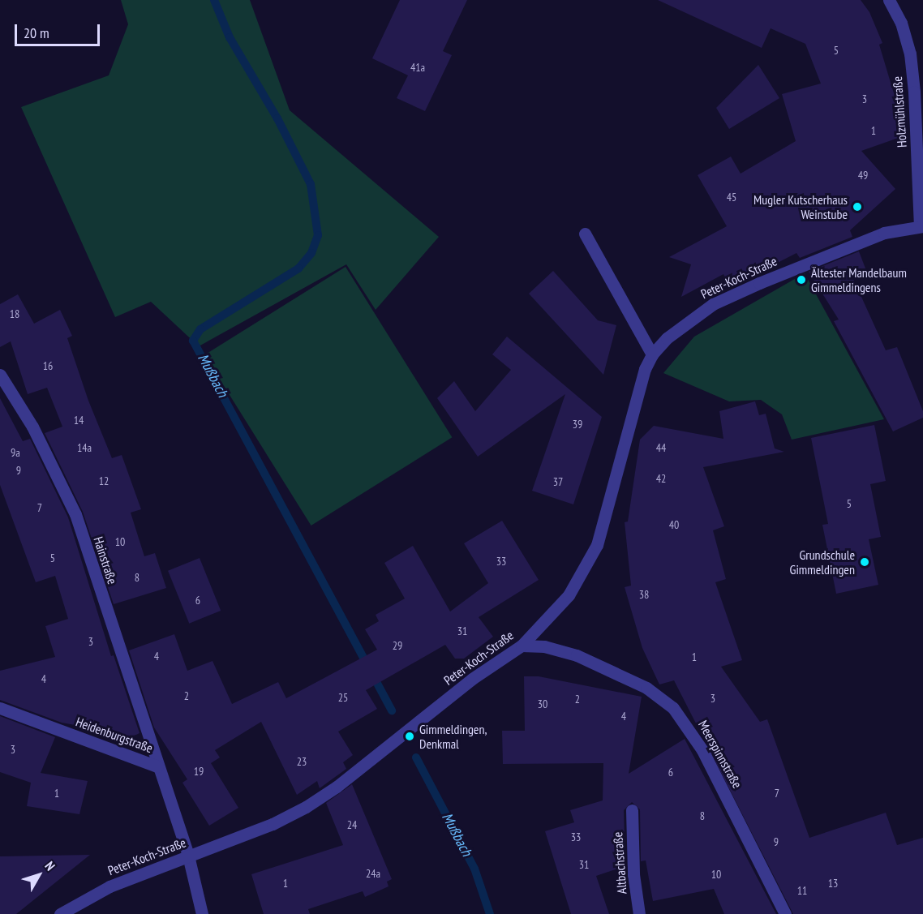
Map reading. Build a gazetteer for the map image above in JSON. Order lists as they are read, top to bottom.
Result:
{
  "streets": {
    "street": [
      "Holzmühlstraße",
      "Peter-Koch-Straße",
      "Hainstraße",
      "Heidenburgstraße",
      "Meerspinnstraße",
      "Altbachstraße"
    ]
  },
  "crossings": [
    ["Holzmühlstraße", "Peter-Koch-Straße"],
    ["Peter-Koch-Straße", "Heidenburgstraße"],
    ["Peter-Koch-Straße", "Meerspinnstraße"],
    ["Hainstraße", "Heidenburgstraße"]
  ],
  "water": ["Mußbach"],
  "places": [
    "Mugler Kutscherhaus Weinstube",
    "Ältester Mandelbaum Gimmeldingens",
    "Grundschule Gimmeldingen",
    "Gimmeldingen, Denkmal"
  ],
  "house_numbers": [
    "5",
    "41a",
    "3",
    "1",
    "49",
    "45",
    "18",
    "16",
    "14",
    "39",
    "14a",
    "44",
    "9a",
    "9",
    "42",
    "12",
    "37",
    "5",
    "7",
    "40",
    "10",
    "5",
    "33",
    "8",
    "38",
    "6",
    "31",
    "3",
    "29",
    "4",
    "1",
    "4",
    "2",
    "25",
    "3",
    "2",
    "30",
    "4",
    "3",
    "23",
    "19",
    "6",
    "1",
    "7",
    "8",
    "24",
    "33",
    "9",
    "31",
    "24a",
    "10",
    "1",
    "13",
    "11"
  ],
  "scale_bar": "20 m",
  "north": "top right"
}
